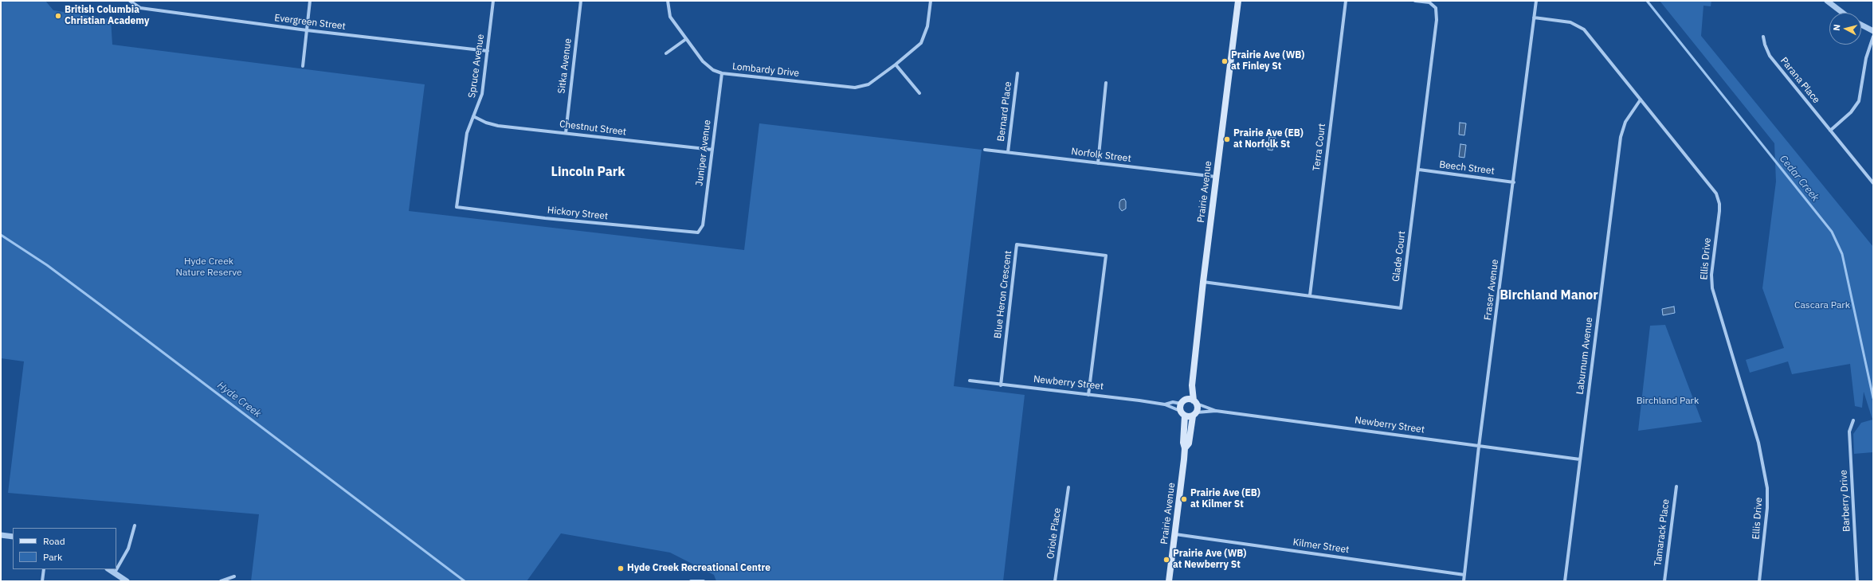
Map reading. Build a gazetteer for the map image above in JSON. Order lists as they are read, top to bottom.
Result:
{
  "streets": {
    "main road": ["Prairie Avenue", "Newberry Street"],
    "street": [
      "Evergreen Street",
      "Spruce Avenue",
      "Sitka Avenue",
      "Lombardy Drive",
      "Parana Place",
      "Bernard Place",
      "Chestnut Street",
      "Terra Court",
      "Juniper Avenue",
      "Norfolk Street",
      "Beech Street",
      "Hickory Street",
      "Glade Court",
      "Ellis Drive",
      "Fraser Avenue",
      "Blue Heron Crescent",
      "Laburnum Avenue",
      "Barberry Drive",
      "Tamarack Place",
      "Oriole Place",
      "Kilmer Street"
    ]
  },
  "crossings": [
    ["Evergreen Street", "Spruce Avenue"],
    ["Spruce Avenue", "Chestnut Street"],
    ["Spruce Avenue", "Hickory Street"],
    ["Sitka Avenue", "Chestnut Street"],
    ["Lombardy Drive", "Juniper Avenue"],
    ["Bernard Place", "Norfolk Street"],
    ["Chestnut Street", "Juniper Avenue"],
    ["Terra Court", "Glade Court"],
    ["Juniper Avenue", "Hickory Street"],
    ["Norfolk Street", "Prairie Avenue"],
    ["Beech Street", "Glade Court"],
    ["Beech Street", "Fraser Avenue"],
    ["Prairie Avenue", "Glade Court"],
    ["Prairie Avenue", "Newberry Street"],
    ["Prairie Avenue", "Kilmer Street"],
    ["Ellis Drive", "Fraser Avenue"],
    ["Ellis Drive", "Laburnum Avenue"],
    ["Fraser Avenue", "Newberry Street"],
    ["Fraser Avenue", "Kilmer Street"],
    ["Blue Heron Crescent", "Newberry Street"],
    ["Laburnum Avenue", "Newberry Street"]
  ],
  "districts": ["Lincoln Park", "Birchland Manor"],
  "water": ["Cedar Creek", "Hyde Creek"],
  "parks": ["Hyde Creek Nature Reserve", "Cascara Park", "Birchland Park"],
  "places": [
    "British Columbia Christian Academy",
    "Prairie Ave (WB) at Finley St",
    "Prairie Ave (EB) at Norfolk St",
    "Prairie Ave (EB) at Kilmer St",
    "Prairie Ave (WB) at Newberry St",
    "Hyde Creek Recreational Centre"
  ],
  "legend": ["Road", "Park"],
  "north": "left"
}
